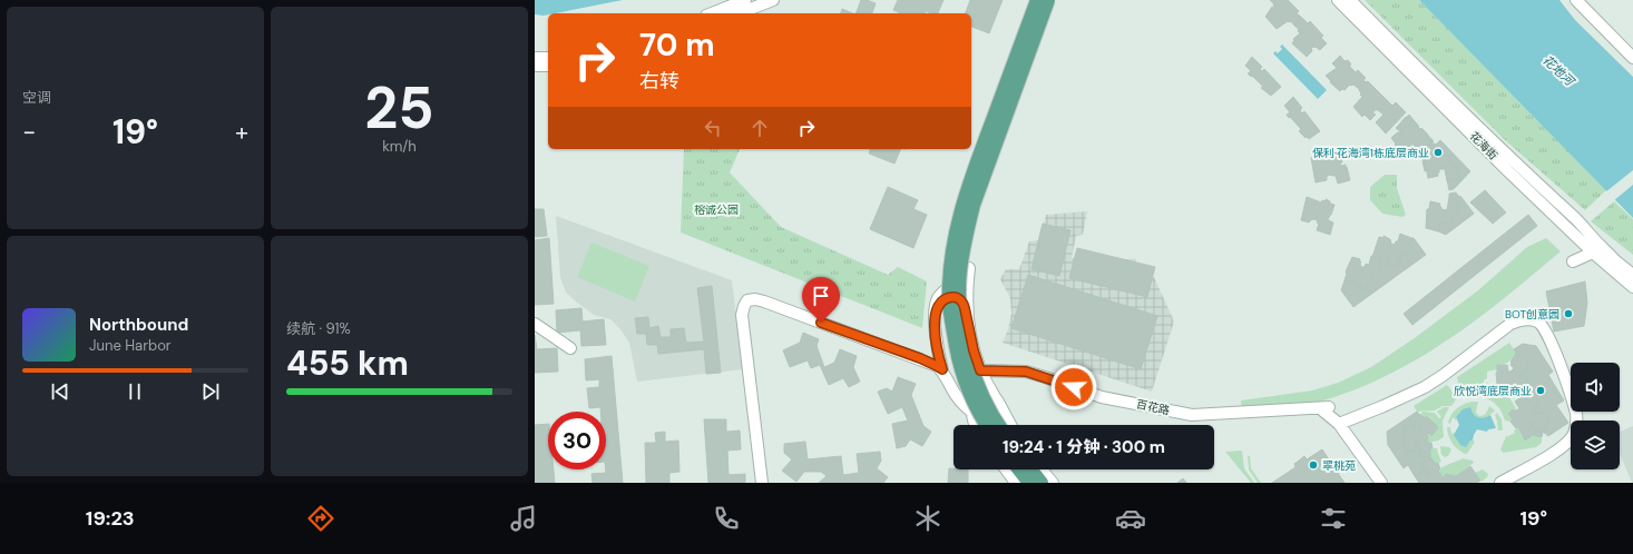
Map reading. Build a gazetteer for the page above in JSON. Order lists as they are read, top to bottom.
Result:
{
  "streets": {
    "street": ["花海街", "百花路"]
  },
  "water": ["花地河"],
  "parks": ["榕诚公园"],
  "places": [
    "保利·花海湾1栋底层商业",
    "BOT创意园",
    "欣悦湾底层商业",
    "翠桃苑"
  ],
  "page": {
    "tile": [
      "空调",
      ["25", "km/h"],
      ["续航 · 91%", "455 km"]
    ],
    "turn": ["70 m", "右转"],
    "heat": ["−", "19°", "+"],
    "song": ["Northbound", "June Harbor"],
    "limit": "30",
    "trip": "19:24 · 1 分钟 · 300 m",
    "tabs": ["19:23", "19°"]
  }
}
